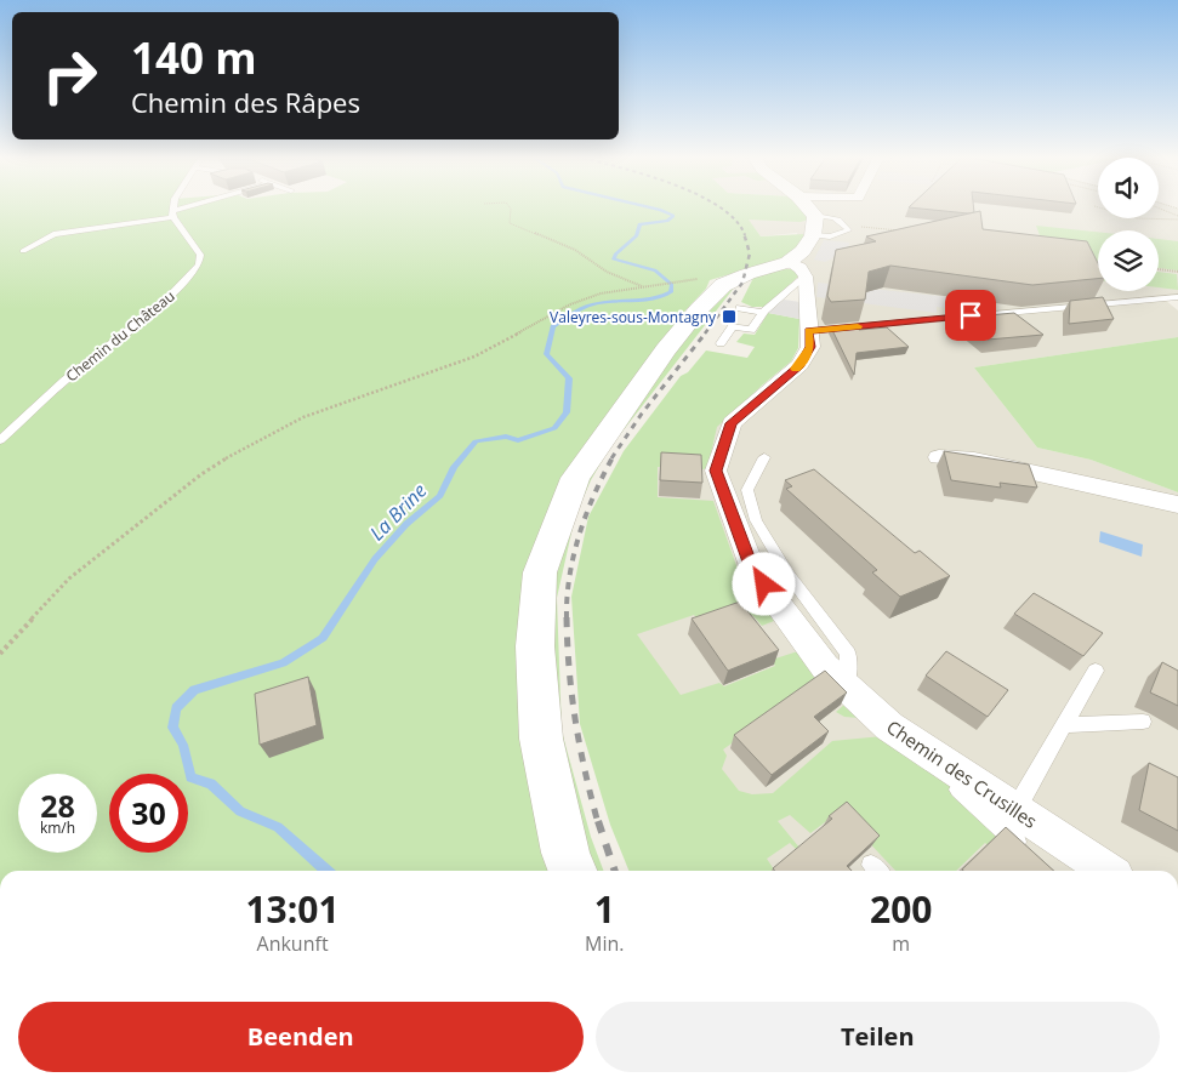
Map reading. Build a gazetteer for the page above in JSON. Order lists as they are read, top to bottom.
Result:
{
  "streets": {
    "street": ["Chemin des Crusilles"],
    "lane": ["Chemin du Château"]
  },
  "water": ["La Brine"],
  "places": {
    "transit": ["Valeyres-sous-Montagny"]
  },
  "page": {
    "turn": ["140 m", "Chemin des Râpes"],
    "speed": "28 km/h",
    "limit": "30",
    "eta": [
      "13:01",
      "Ankunft",
      "1",
      "Min.",
      "200",
      "m"
    ],
    "buttons": ["Beenden", "Teilen"]
  }
}
